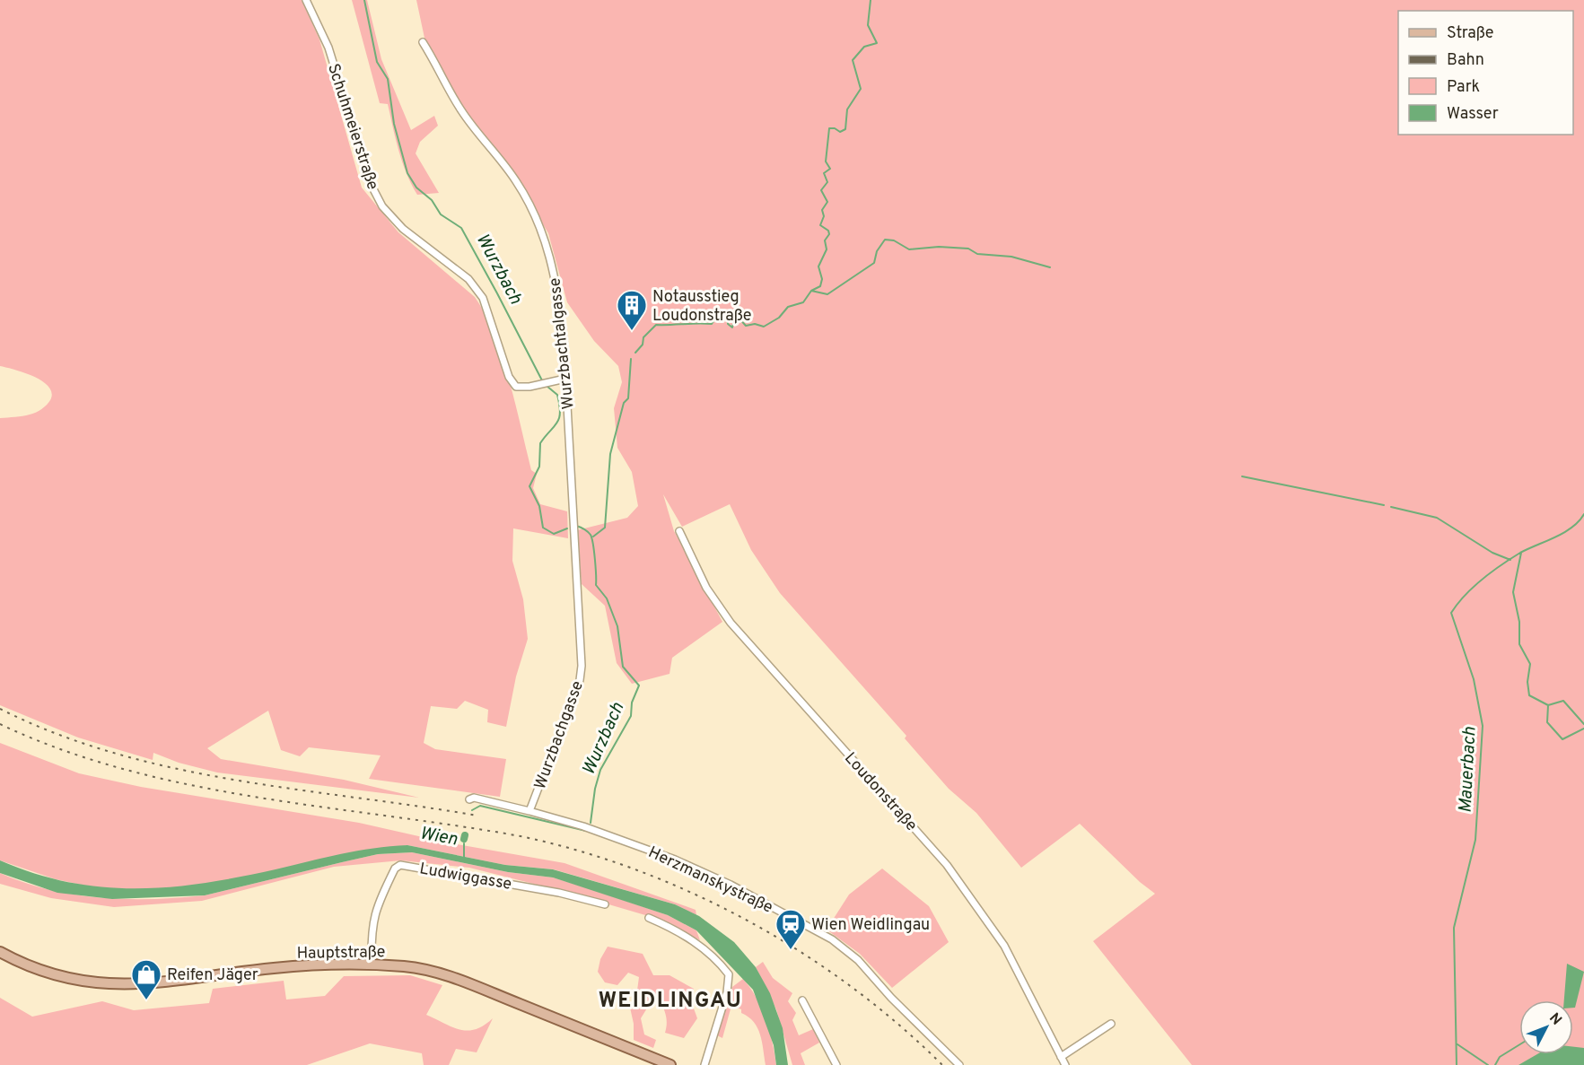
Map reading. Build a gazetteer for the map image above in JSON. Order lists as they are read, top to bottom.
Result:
{
  "streets": {
    "main road": ["Hauptstraße"],
    "street": [
      "Schuhmeierstraße",
      "Wurzbachtalgasse",
      "Wurzbachgasse",
      "Loudonstraße",
      "Ludwiggasse",
      "Herzmanskystraße"
    ]
  },
  "crossings": [
    ["Schuhmeierstraße", "Wurzbachtalgasse"],
    ["Wurzbachtalgasse", "Wurzbachgasse"],
    ["Wurzbachgasse", "Herzmanskystraße"],
    ["Ludwiggasse", "Hauptstraße"]
  ],
  "districts": ["WEIDLINGAU"],
  "water": ["Wurzbach", "Mauerbach", "Wien"],
  "places": {
    "building": ["Notausstieg Loudonstraße"],
    "station": ["Wien Weidlingau"],
    "shop": ["Reifen Jäger"]
  },
  "legend": [
    "Straße",
    "Bahn",
    "Park",
    "Wasser"
  ],
  "north": "top right"
}
